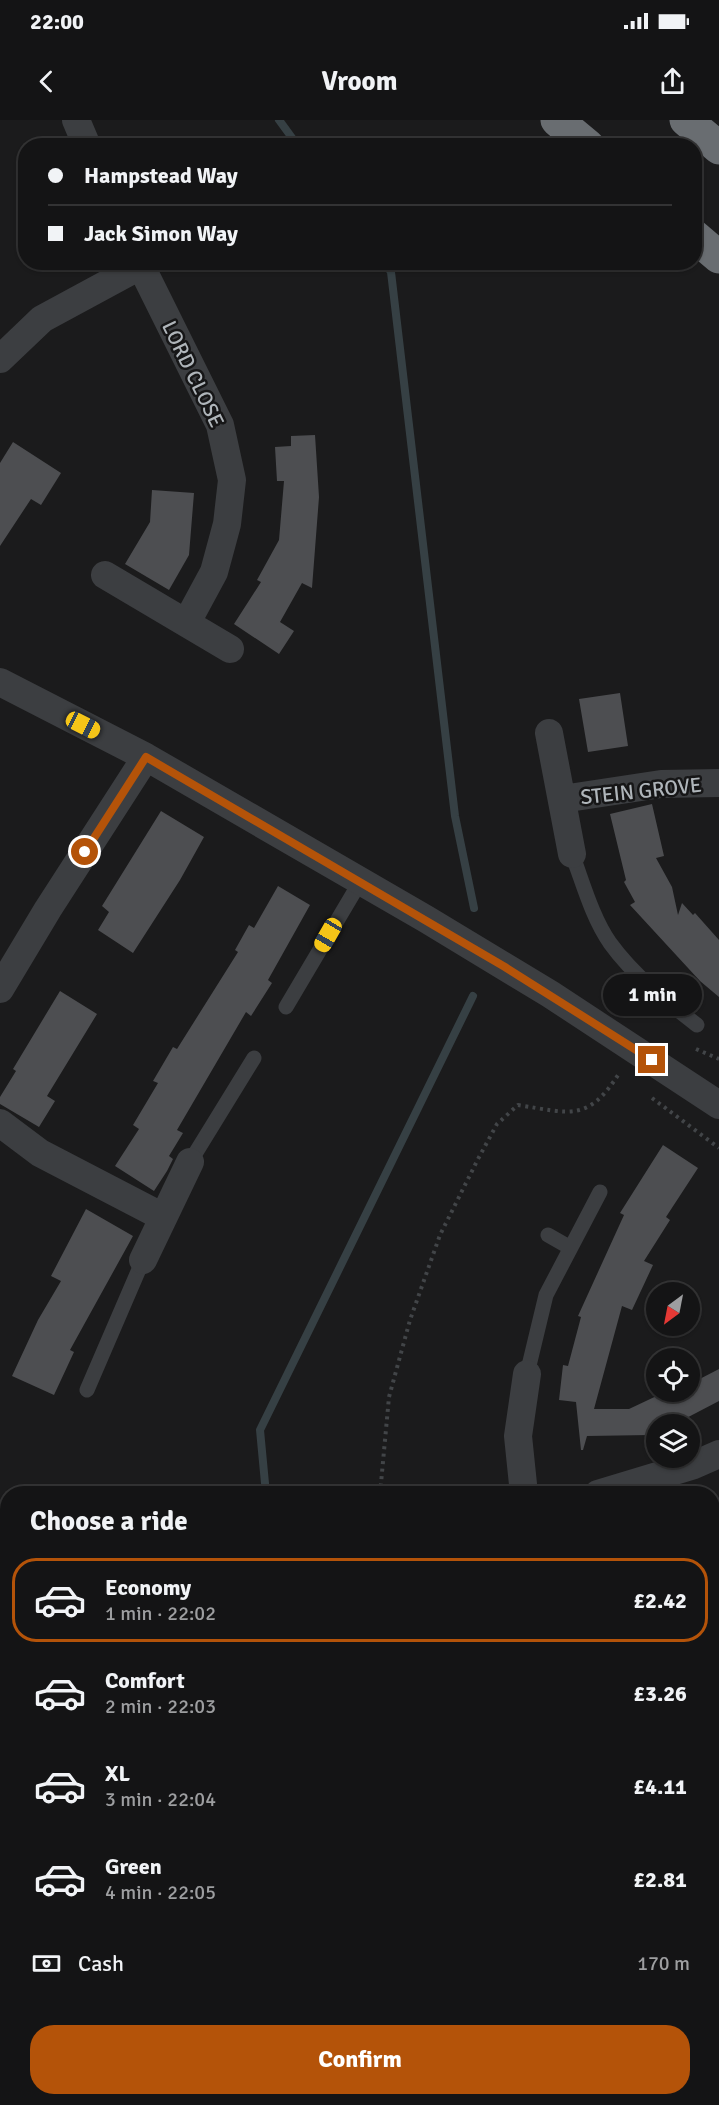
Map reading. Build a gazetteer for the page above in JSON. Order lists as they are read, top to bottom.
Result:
{
  "streets": {
    "street": ["LORD CLOSE", "STEIN GROVE"]
  },
  "north": "bottom left",
  "page": {
    "status": "22:00",
    "header": "Vroom",
    "banner": ["Hampstead Way", "Jack Simon Way"],
    "bubble": "1 min",
    "heading": "Choose a ride",
    "list": [
      {
        "name": "Economy",
        "note": "1 min · 22:02",
        "value": "£2.42"
      },
      {
        "name": "Comfort",
        "note": "2 min · 22:03",
        "value": "£3.26"
      },
      {
        "name": "XL",
        "note": "3 min · 22:04",
        "value": "£4.11"
      },
      {
        "name": "Green",
        "note": "4 min · 22:05",
        "value": "£2.81"
      }
    ],
    "pay": ["Cash", "170 m"],
    "buttons": "Confirm"
  }
}
